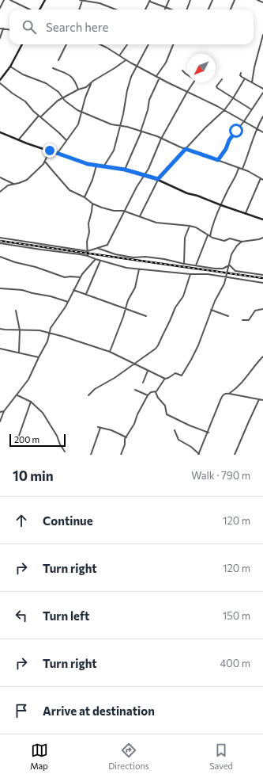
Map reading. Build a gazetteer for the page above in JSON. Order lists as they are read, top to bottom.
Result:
{
  "scale_bar": "200 m",
  "north": "bottom left",
  "page": {
    "search": "Search here",
    "scale": "200 m",
    "heading": ["10 min", "Walk · 790 m"],
    "list": [
      ["Continue", "120 m"],
      ["Turn right", "120 m"],
      ["Turn left", "150 m"],
      ["Turn right", "400 m"],
      "Arrive at destination"
    ],
    "nav": ["Map", "Directions", "Saved"]
  }
}
